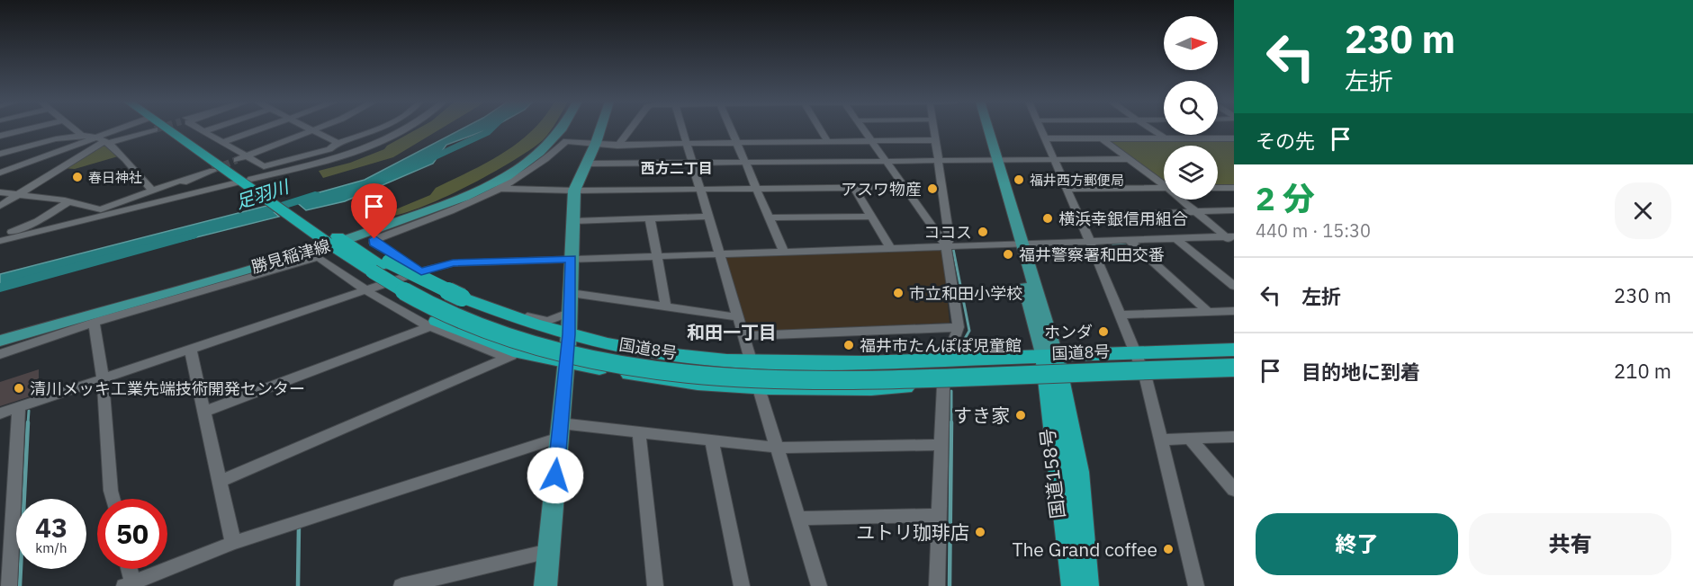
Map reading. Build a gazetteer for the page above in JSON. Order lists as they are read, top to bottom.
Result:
{
  "streets": {
    "highway": ["国道8号", "国道158号"],
    "main road": ["勝見稲津線"]
  },
  "crossings": [
    ["勝見稲津線", "国道8号"]
  ],
  "districts": ["西方二丁目", "和田一丁目"],
  "water": ["足羽川"],
  "places": [
    "春日神社",
    "福井西方郵便局",
    "アスワ物産",
    "横浜幸銀信用組合",
    "ココス",
    "福井警察署和田交番",
    "市立和田小学校",
    "ホンダ",
    "福井市たんぽぽ児童館",
    "清川メッキ工業先端技術開発センター",
    "すき家",
    "ユトリ珈琲店",
    "The Grand coffee"
  ],
  "north": "right",
  "page": {
    "turn": ["230 m", "左折"],
    "then": "その先",
    "heading": ["2 分", "440 m · 15:30"],
    "list": [
      {
        "name": "左折",
        "value": "230 m"
      },
      {
        "name": "目的地に到着",
        "value": "210 m"
      }
    ],
    "speed": "43 km/h",
    "limit": "50",
    "buttons": ["終了", "共有"]
  }
}
